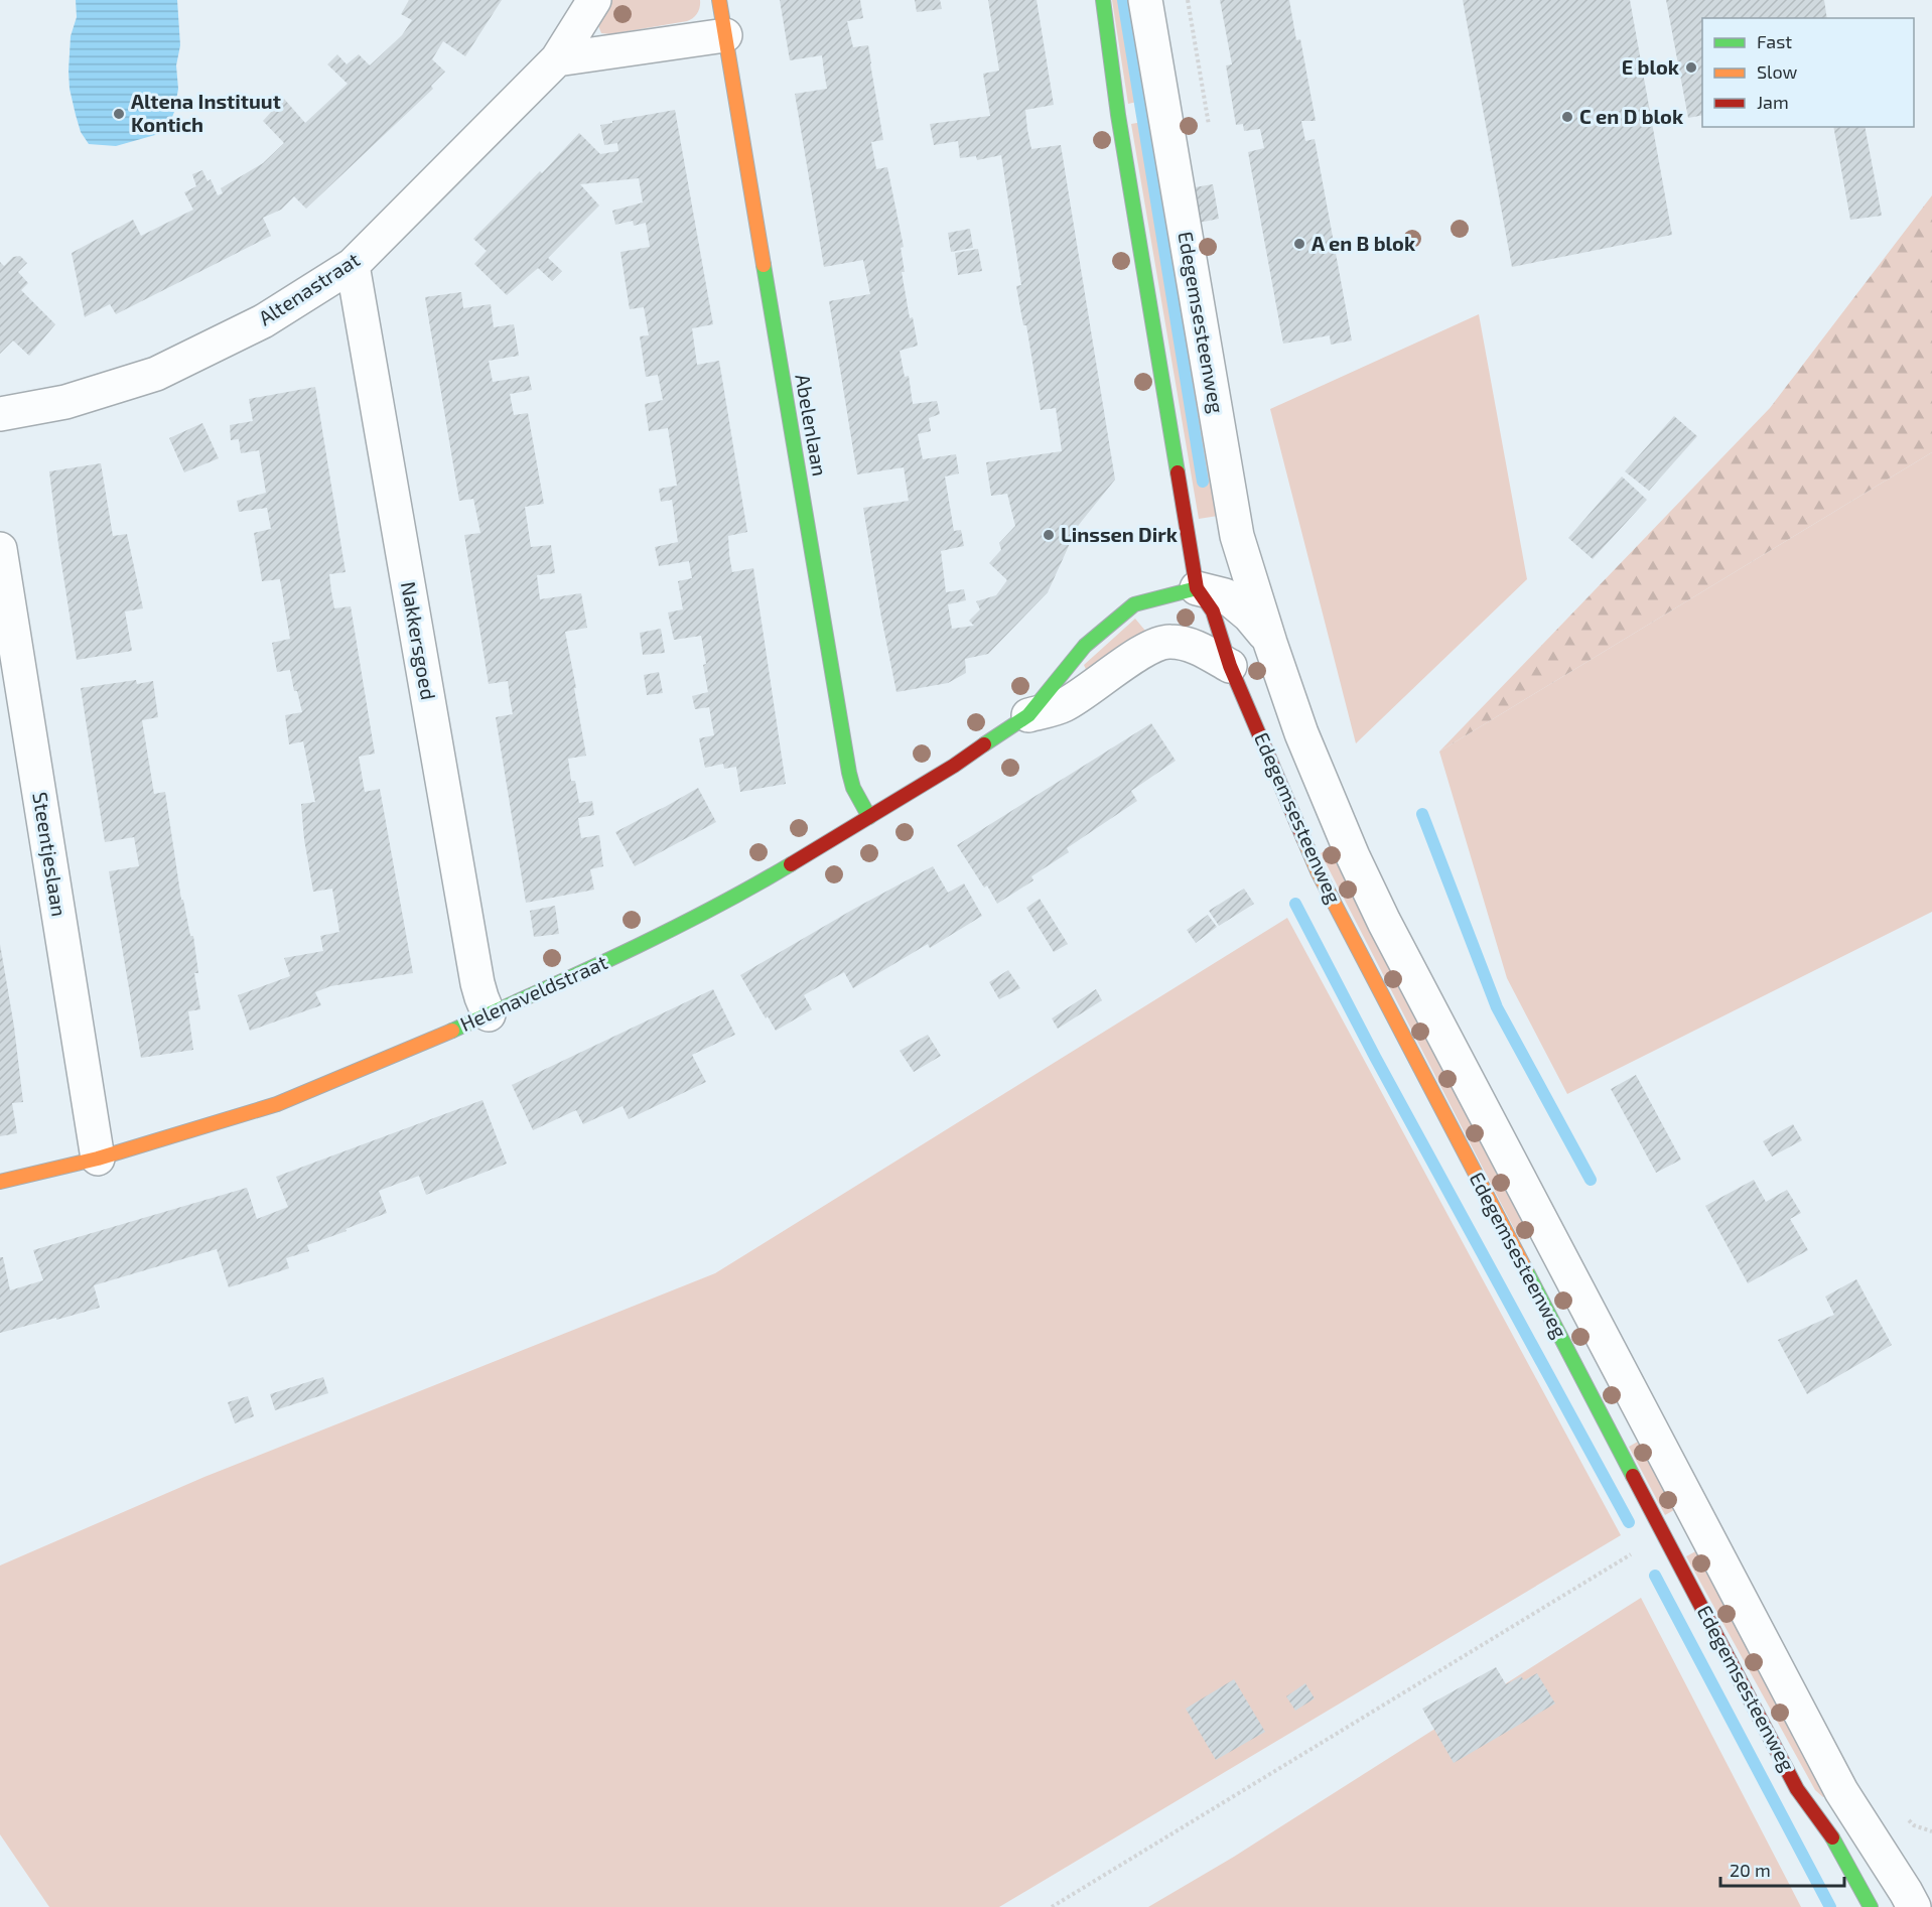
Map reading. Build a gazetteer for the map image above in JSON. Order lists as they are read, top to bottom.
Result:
{
  "streets": {
    "street": [
      "Altenastraat",
      "Edegemsesteenweg",
      "Abelenlaan",
      "Nakkersgoed",
      "Steentjeslaan",
      "Helenaveldstraat"
    ]
  },
  "crossings": [
    ["Altenastraat", "Nakkersgoed"],
    ["Edegemsesteenweg", "Helenaveldstraat"],
    ["Abelenlaan", "Helenaveldstraat"],
    ["Nakkersgoed", "Helenaveldstraat"],
    ["Steentjeslaan", "Helenaveldstraat"]
  ],
  "places": [
    "E blok",
    "Altena Instituut Kontich",
    "C en D blok",
    "A en B blok",
    "Linssen Dirk"
  ],
  "legend": ["Fast", "Slow", "Jam"],
  "scale_bar": "20 m"
}
